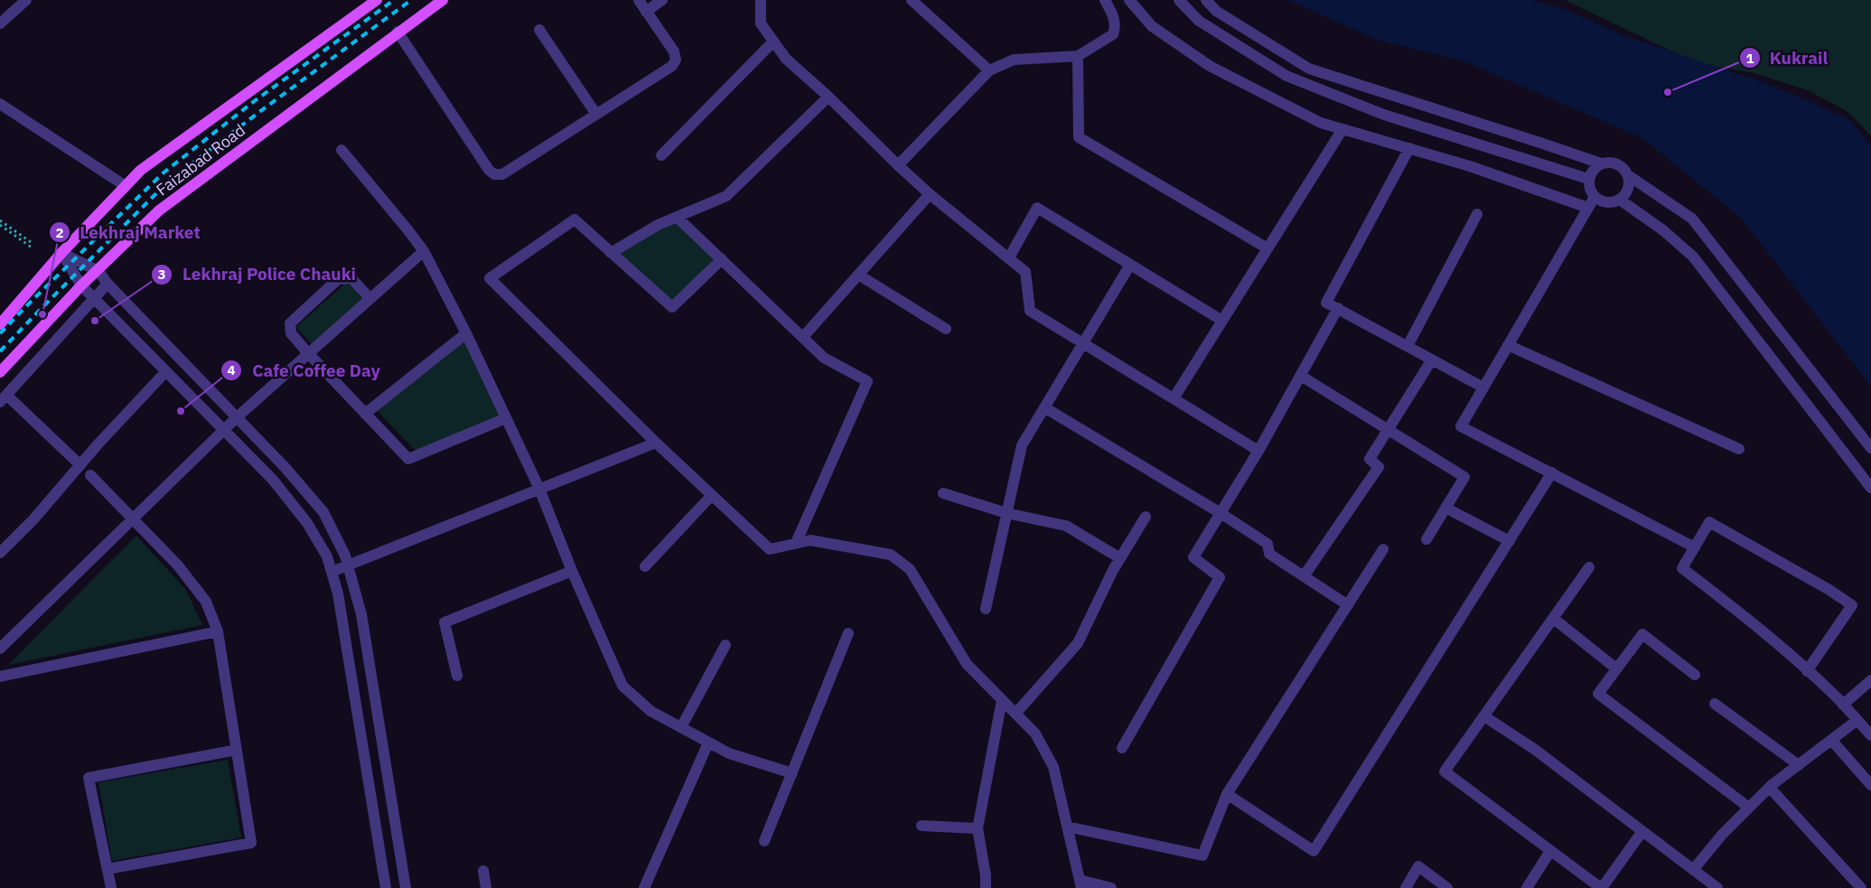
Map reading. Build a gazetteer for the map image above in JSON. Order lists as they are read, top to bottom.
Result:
{
  "streets": {
    "main road": ["Faizabad Road"]
  },
  "places": [
    "Kukrail",
    "Lekhraj Market",
    "Lekhraj Police Chauki",
    "Cafe Coffee Day"
  ]
}
